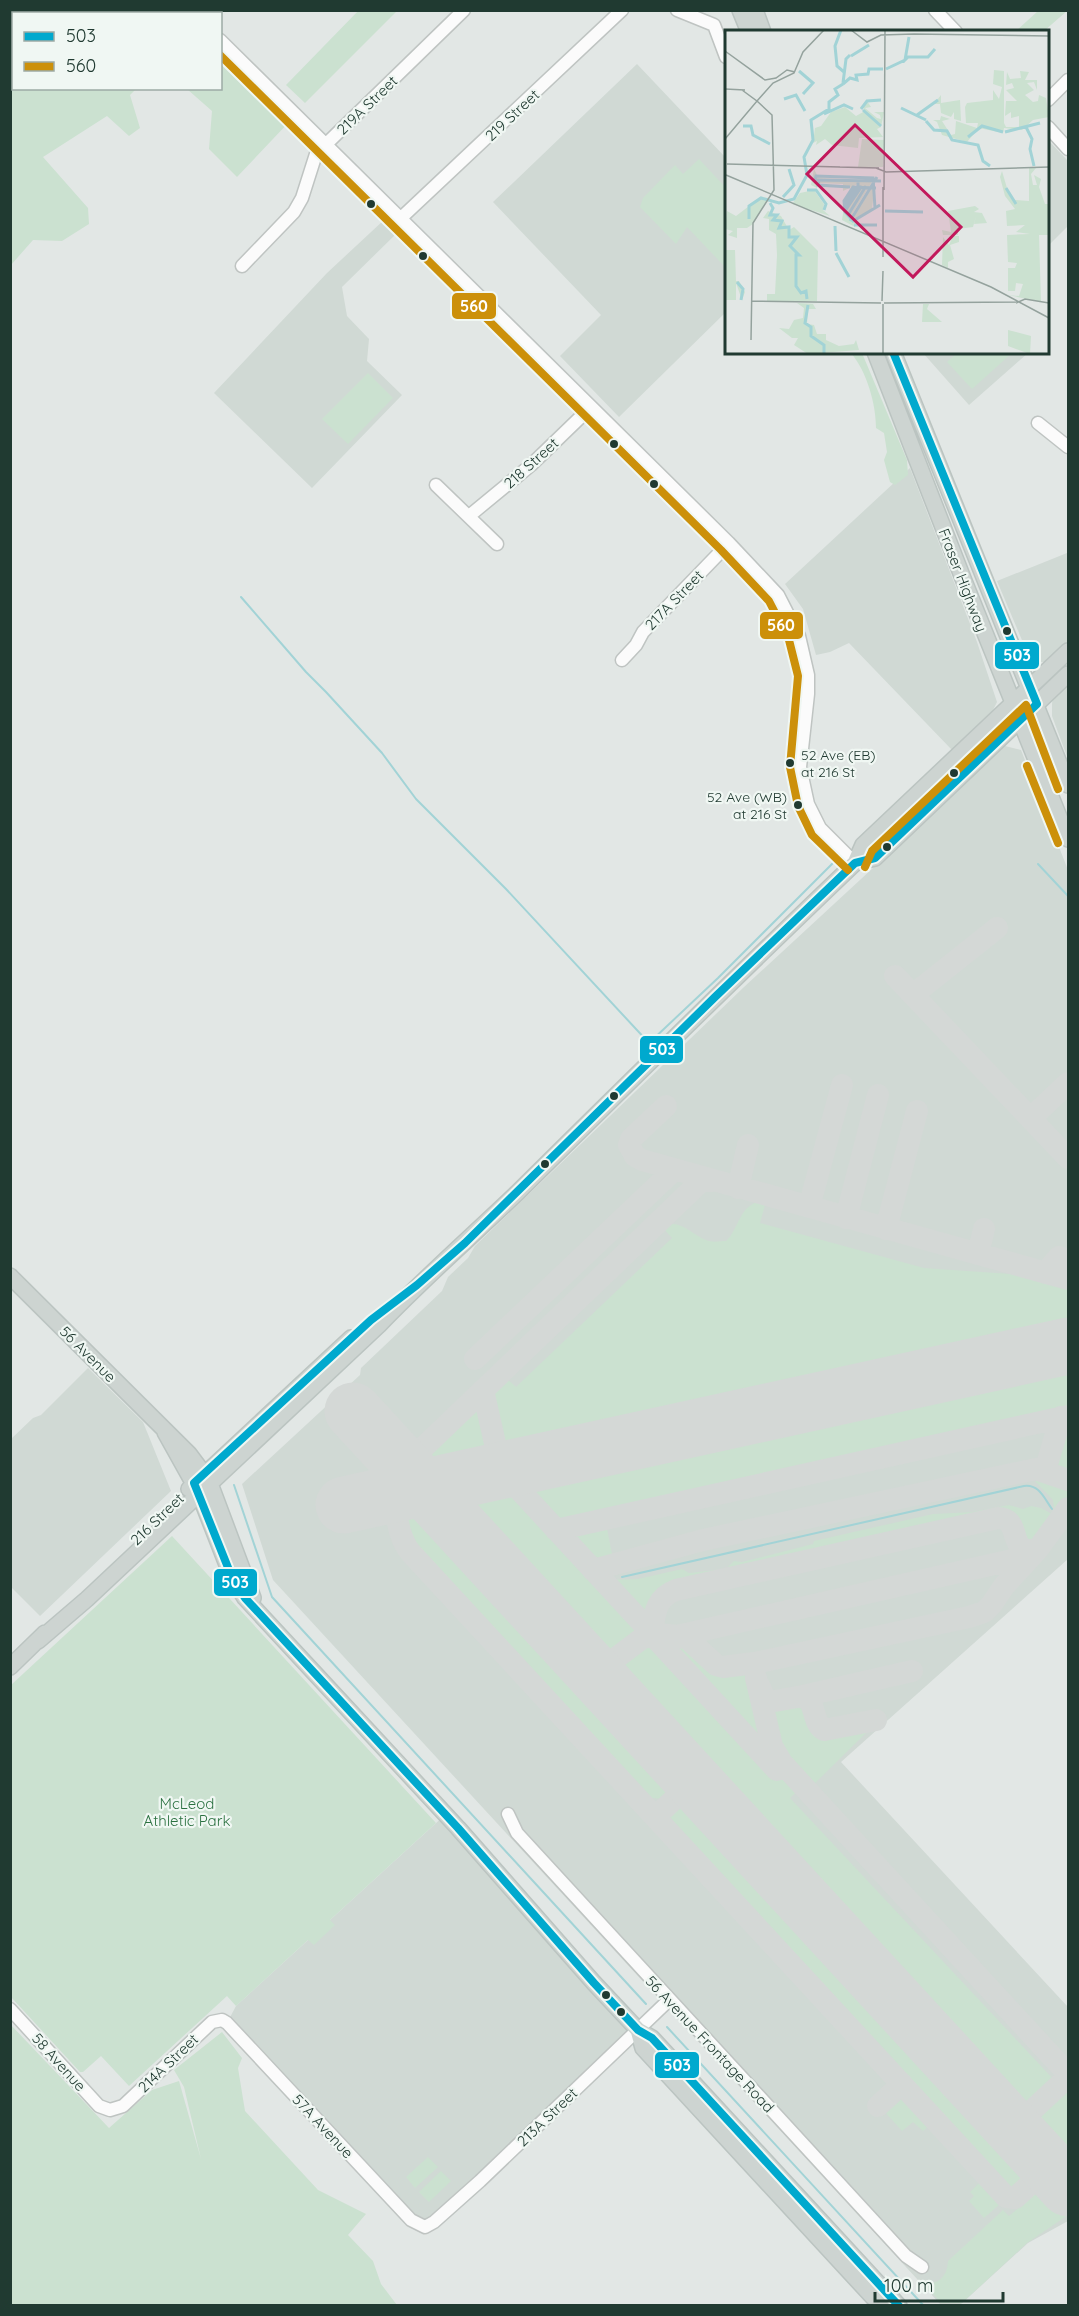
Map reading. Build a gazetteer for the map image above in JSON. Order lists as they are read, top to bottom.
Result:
{
  "streets": {
    "main road": ["Fraser Highway", "56 Avenue", "216 Street"],
    "street": [
      "219A Street",
      "219 Street",
      "218 Street",
      "217A Street",
      "56 Avenue Frontage Road",
      "58 Avenue",
      "214A Street",
      "213A Street",
      "57A Avenue"
    ]
  },
  "crossings": [
    ["Fraser Highway", "216 Street"],
    ["56 Avenue", "216 Street"],
    ["56 Avenue", "213A Street"],
    ["56 Avenue Frontage Road", "213A Street"],
    ["58 Avenue", "214A Street"],
    ["214A Street", "57A Avenue"],
    ["213A Street", "57A Avenue"]
  ],
  "parks": ["McLeod Athletic Park"],
  "places": ["52 Ave (EB) at 216 St", "52 Ave (WB) at 216 St"],
  "lines": ["transit line 560", "transit line 503"],
  "legend": ["503", "560"],
  "scale_bar": "100 m"
}
